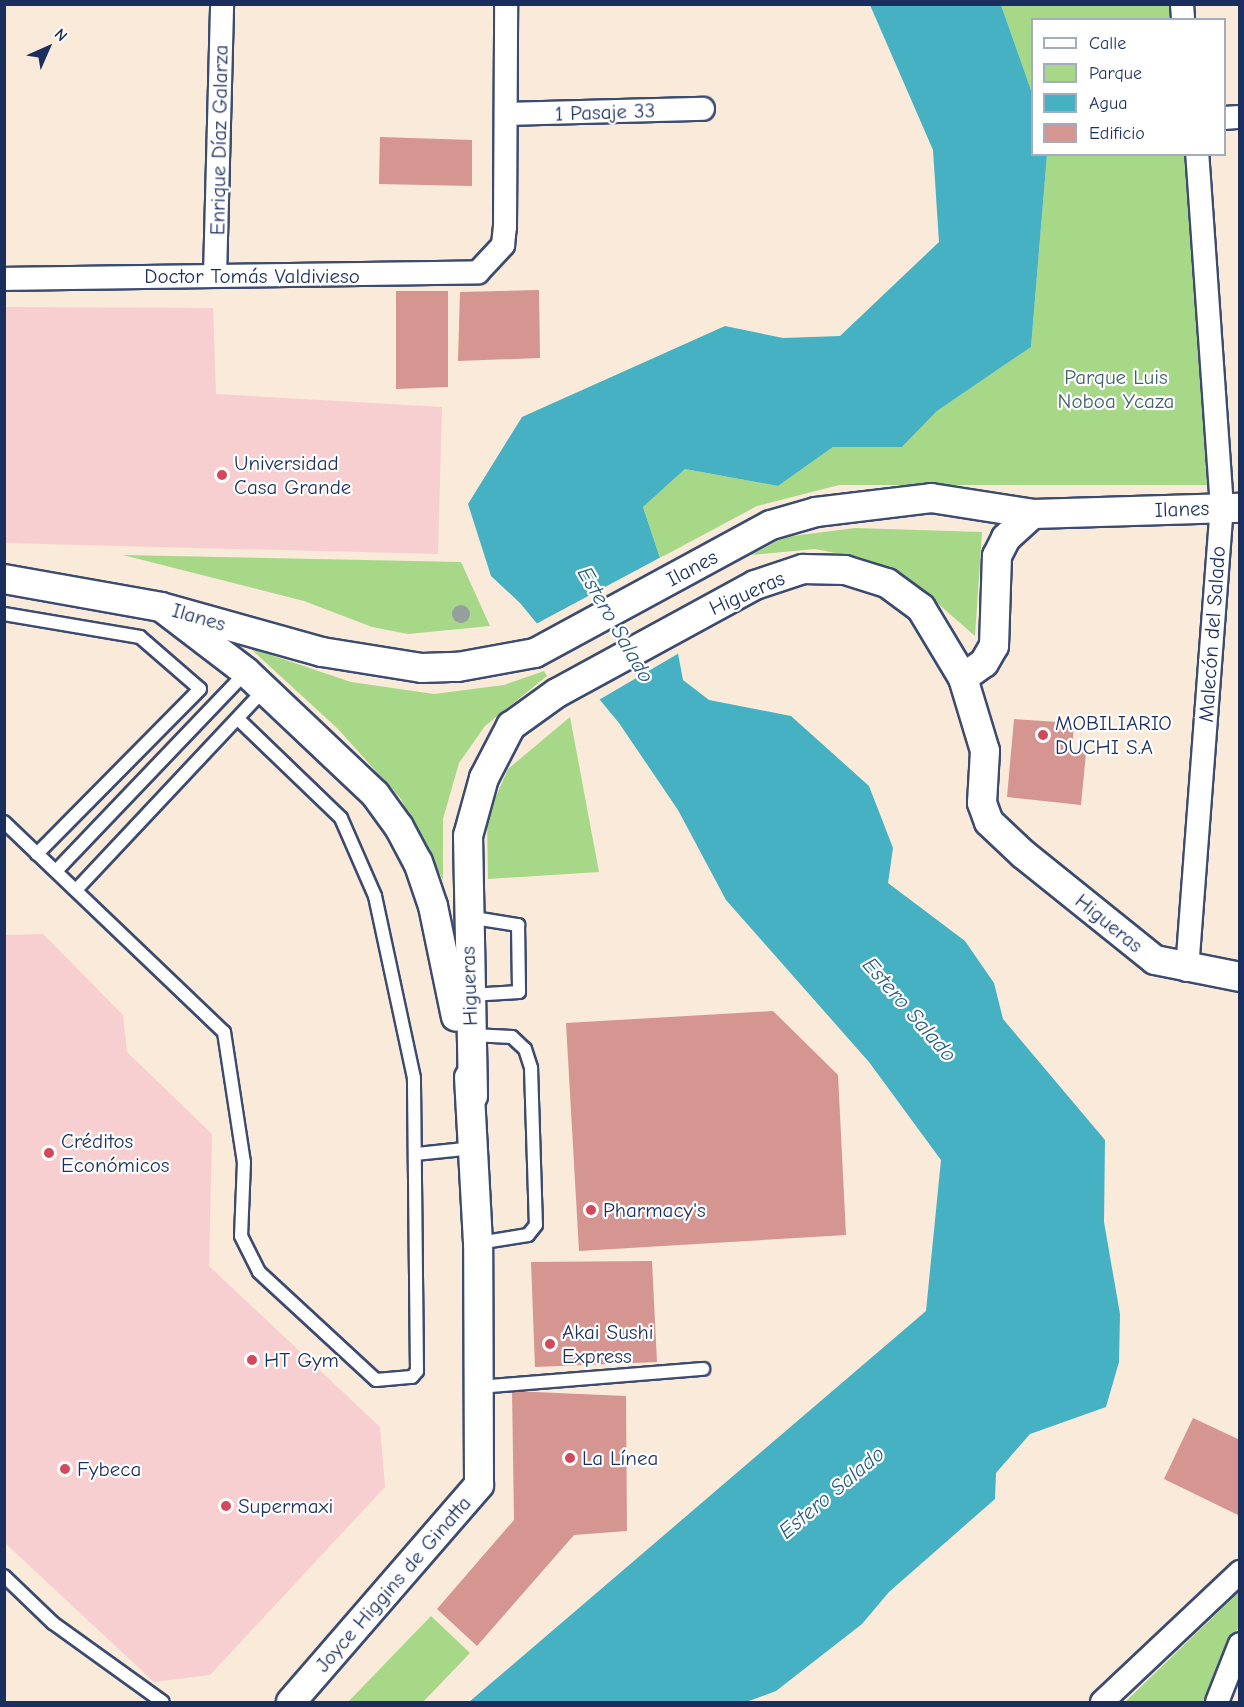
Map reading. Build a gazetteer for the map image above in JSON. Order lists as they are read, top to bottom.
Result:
{
  "streets": {
    "street": [
      "1 Pasaje 33",
      "Enrique Díaz Galarza",
      "Doctor Tomás Valdivieso",
      "Ilanes",
      "Higueras",
      "Malecón del Salado",
      "Joyce Higgins de Ginatta"
    ]
  },
  "crossings": [
    ["1 Pasaje 33", "Doctor Tomás Valdivieso"],
    ["Enrique Díaz Galarza", "Doctor Tomás Valdivieso"],
    ["Ilanes", "Malecón del Salado"],
    ["Higueras", "Malecón del Salado"],
    ["Higueras", "Joyce Higgins de Ginatta"]
  ],
  "water": ["Estero Salado"],
  "parks": ["Parque Luis Noboa Ycaza"],
  "places": [
    "Universidad Casa Grande",
    "MOBILIARIO DUCHI S.A",
    "Créditos Económicos",
    "Pharmacy's",
    "Akai Sushi Express",
    "HT Gym",
    "La Línea",
    "Fybeca",
    "Supermaxi"
  ],
  "legend": [
    "Calle",
    "Parque",
    "Agua",
    "Edificio"
  ],
  "north": "top right"
}
